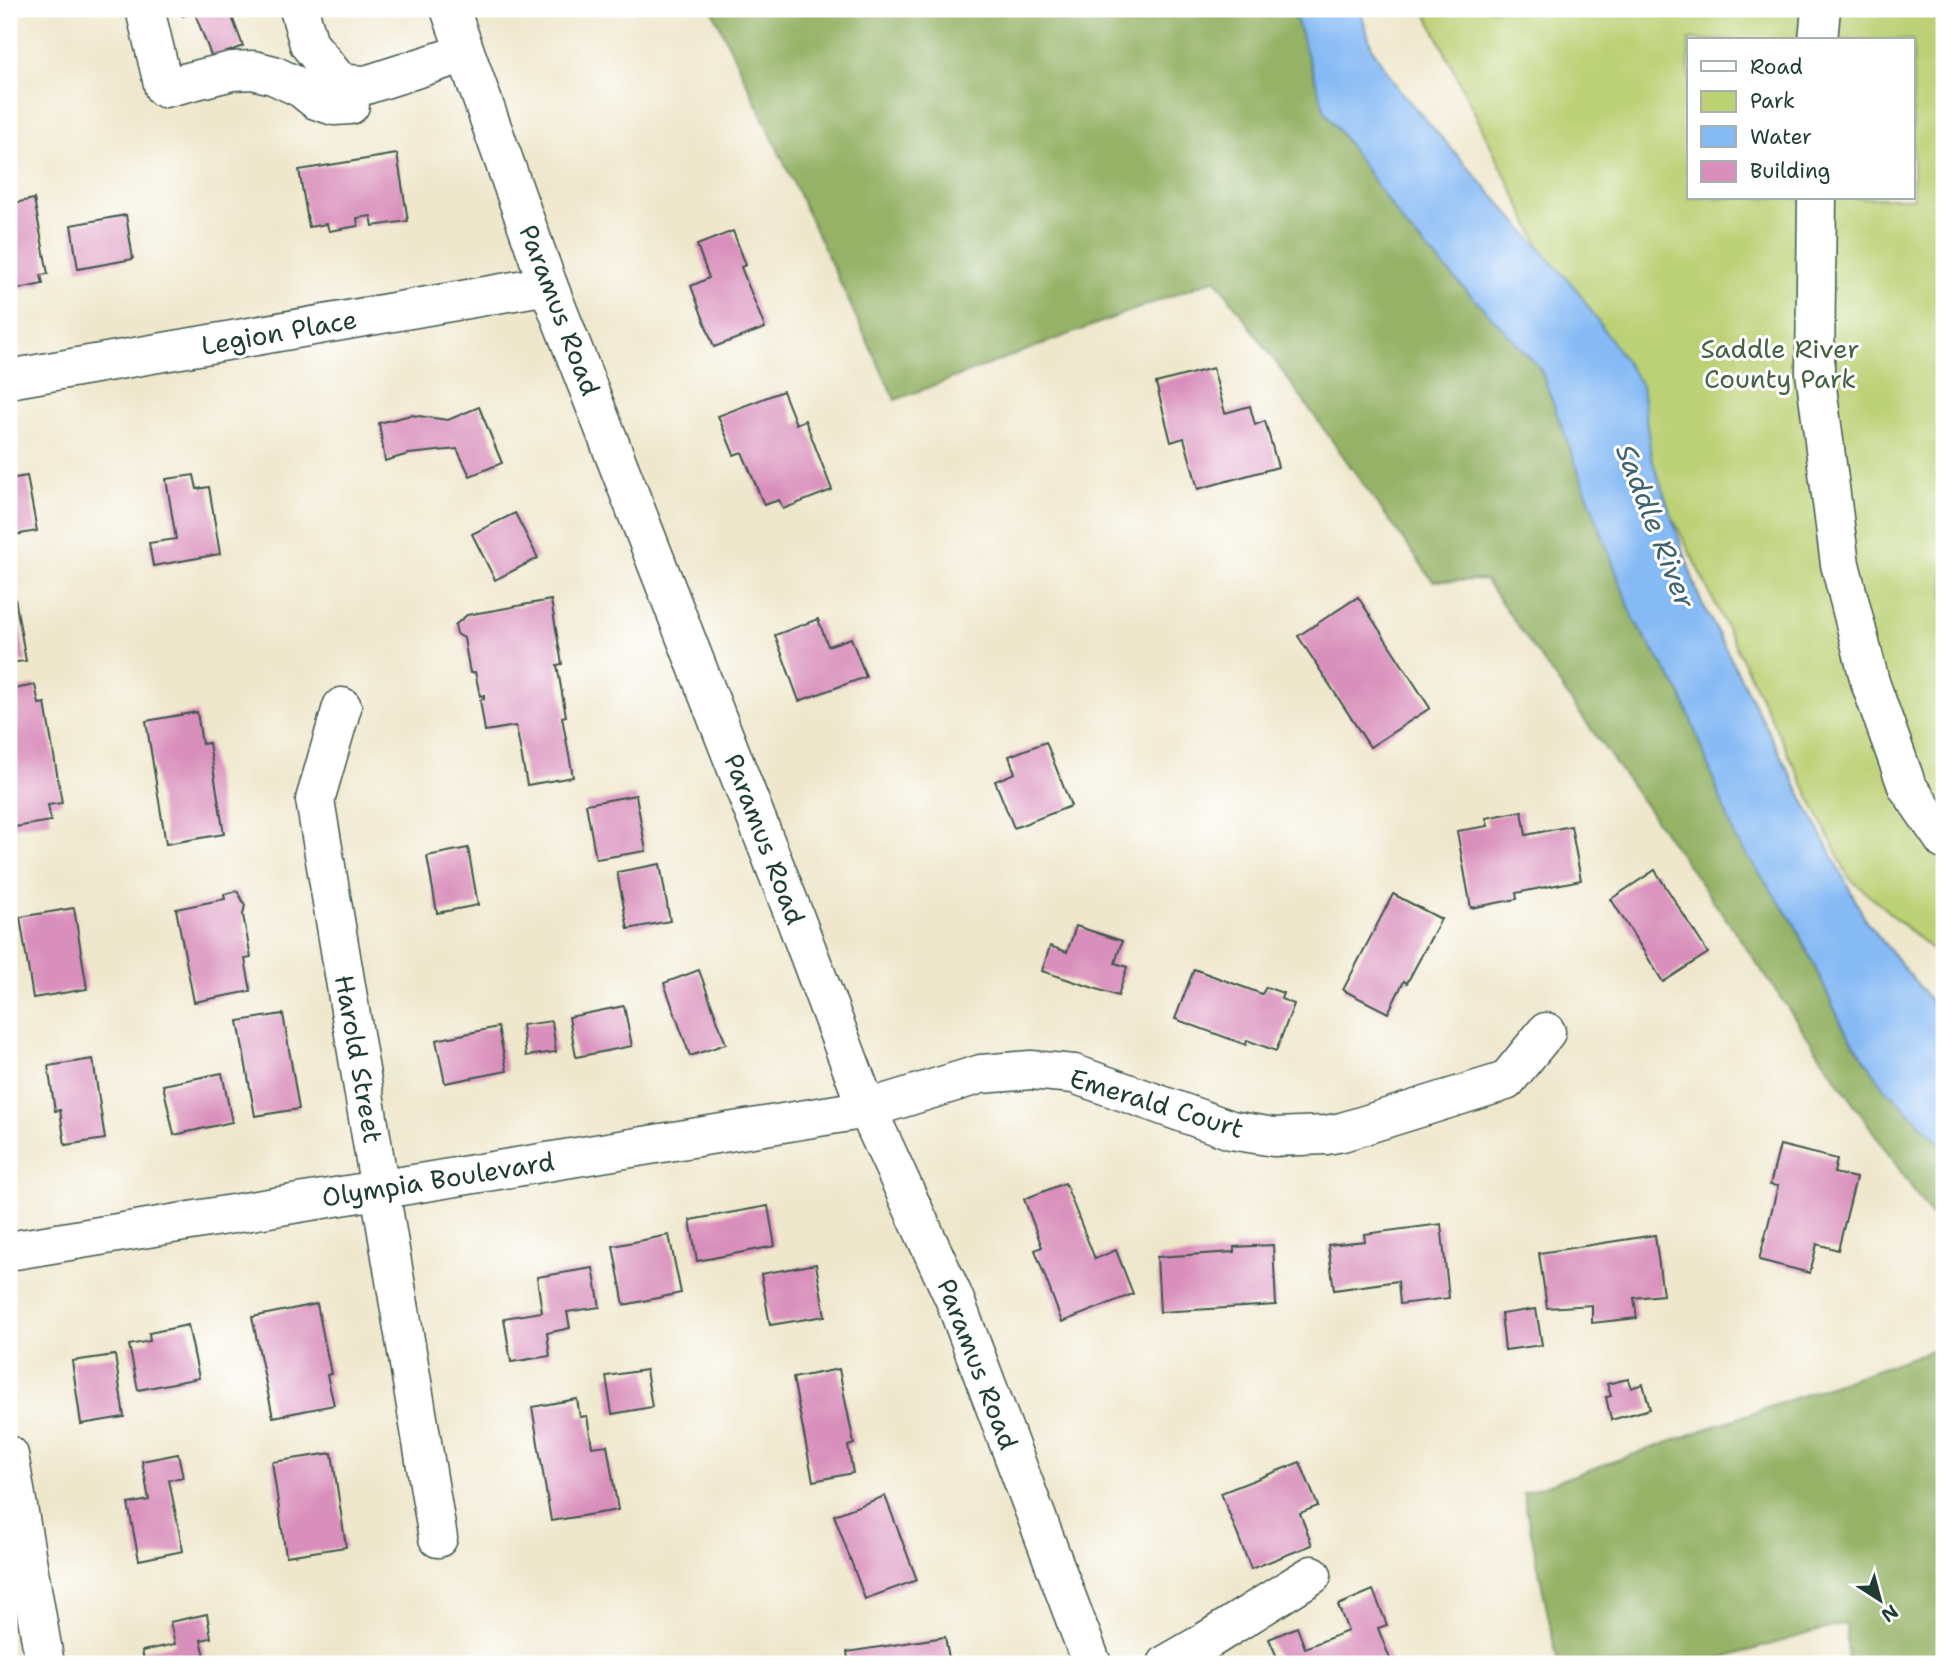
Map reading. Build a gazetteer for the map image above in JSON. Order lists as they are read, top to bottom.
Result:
{
  "streets": {
    "street": [
      "Paramus Road",
      "Legion Place",
      "Harold Street",
      "Emerald Court",
      "Olympia Boulevard"
    ]
  },
  "crossings": [
    ["Paramus Road", "Legion Place"],
    ["Paramus Road", "Emerald Court"],
    ["Paramus Road", "Olympia Boulevard"],
    ["Harold Street", "Olympia Boulevard"],
    ["Emerald Court", "Olympia Boulevard"]
  ],
  "water": ["Saddle River"],
  "parks": ["Saddle River County Park"],
  "legend": [
    "Road",
    "Park",
    "Water",
    "Building"
  ],
  "north": "bottom right"
}
